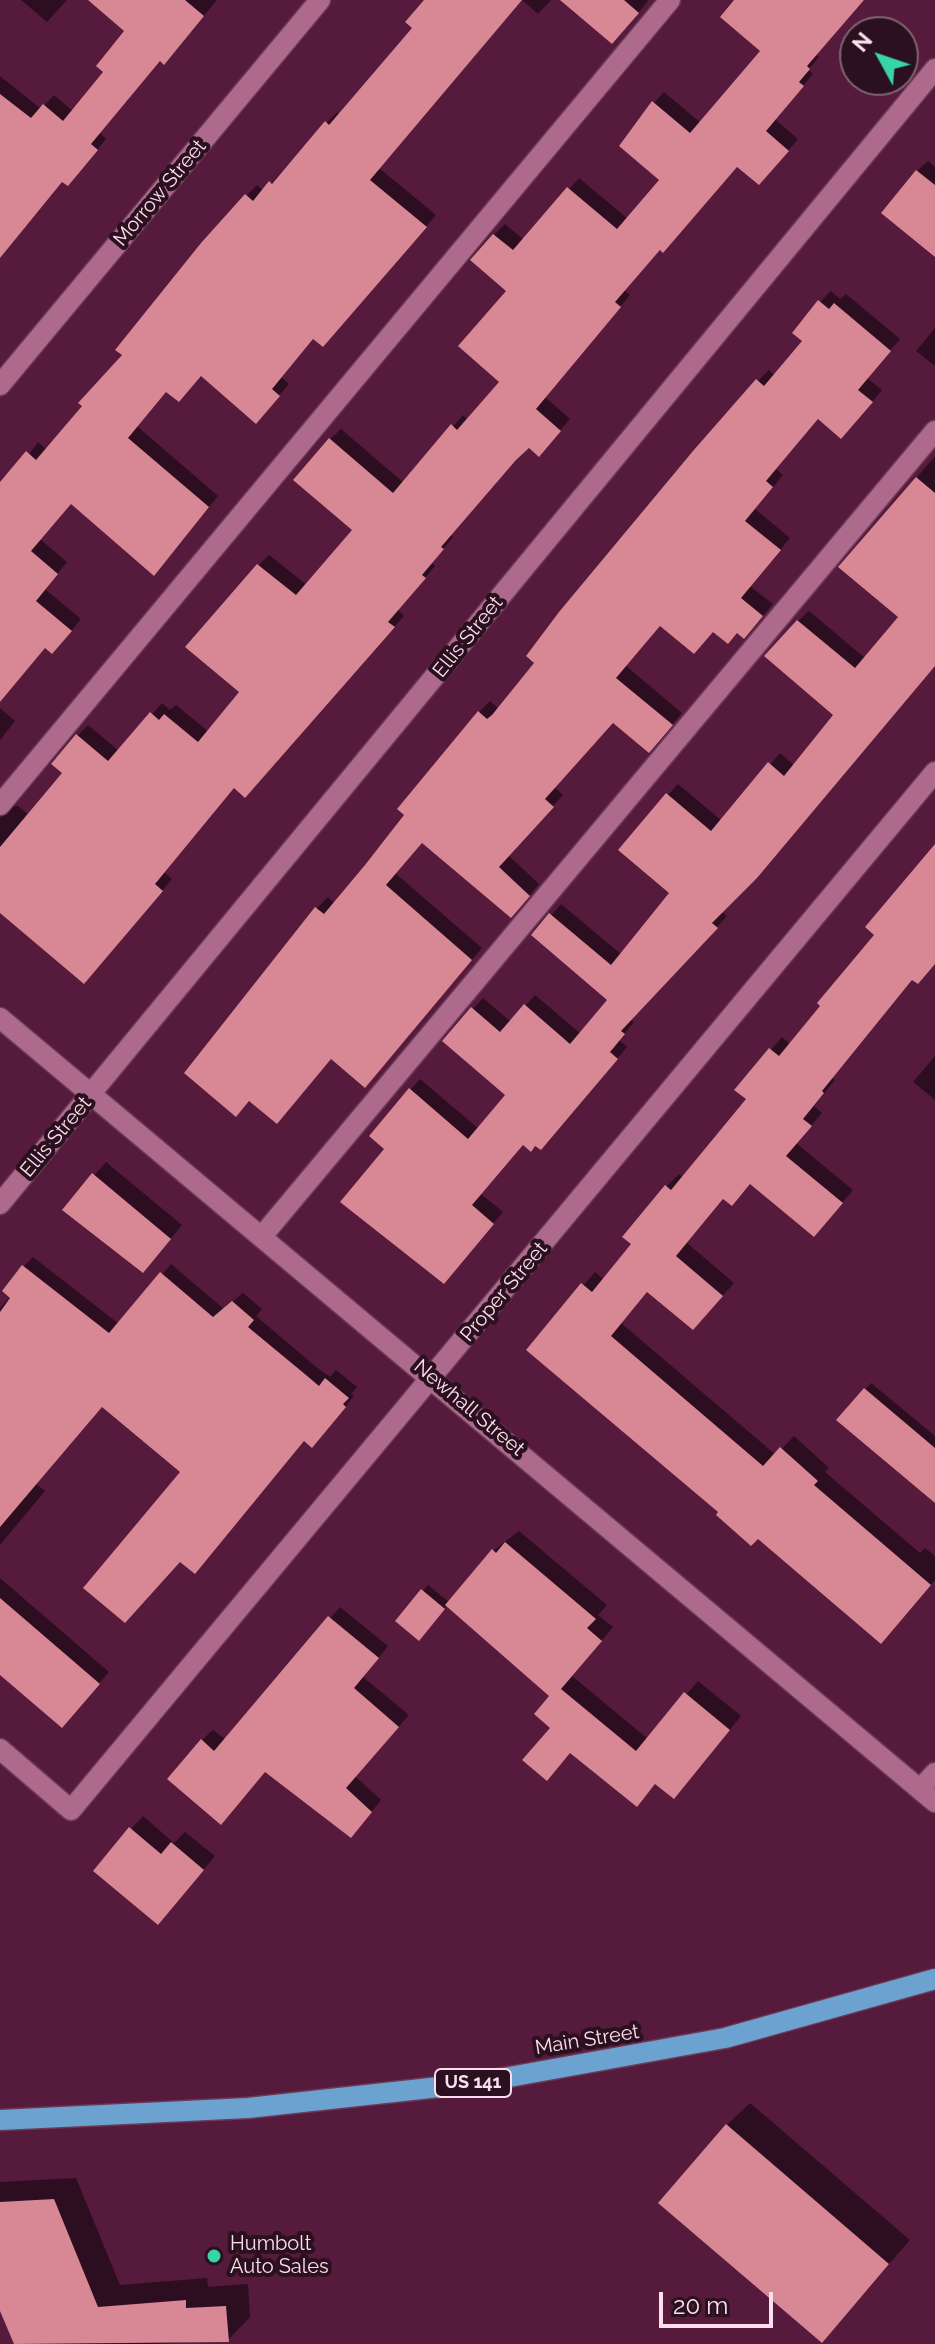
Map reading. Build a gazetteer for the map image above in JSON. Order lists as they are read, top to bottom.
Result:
{
  "streets": {
    "main road": ["Main Street", "US 141"],
    "street": [
      "Morrow Street",
      "Ellis Street",
      "Proper Street",
      "Newhall Street"
    ]
  },
  "crossings": [
    ["Ellis Street", "Newhall Street"],
    ["Proper Street", "Newhall Street"]
  ],
  "places": ["Humbolt Auto Sales"],
  "scale_bar": "20 m",
  "north": "top left"
}
